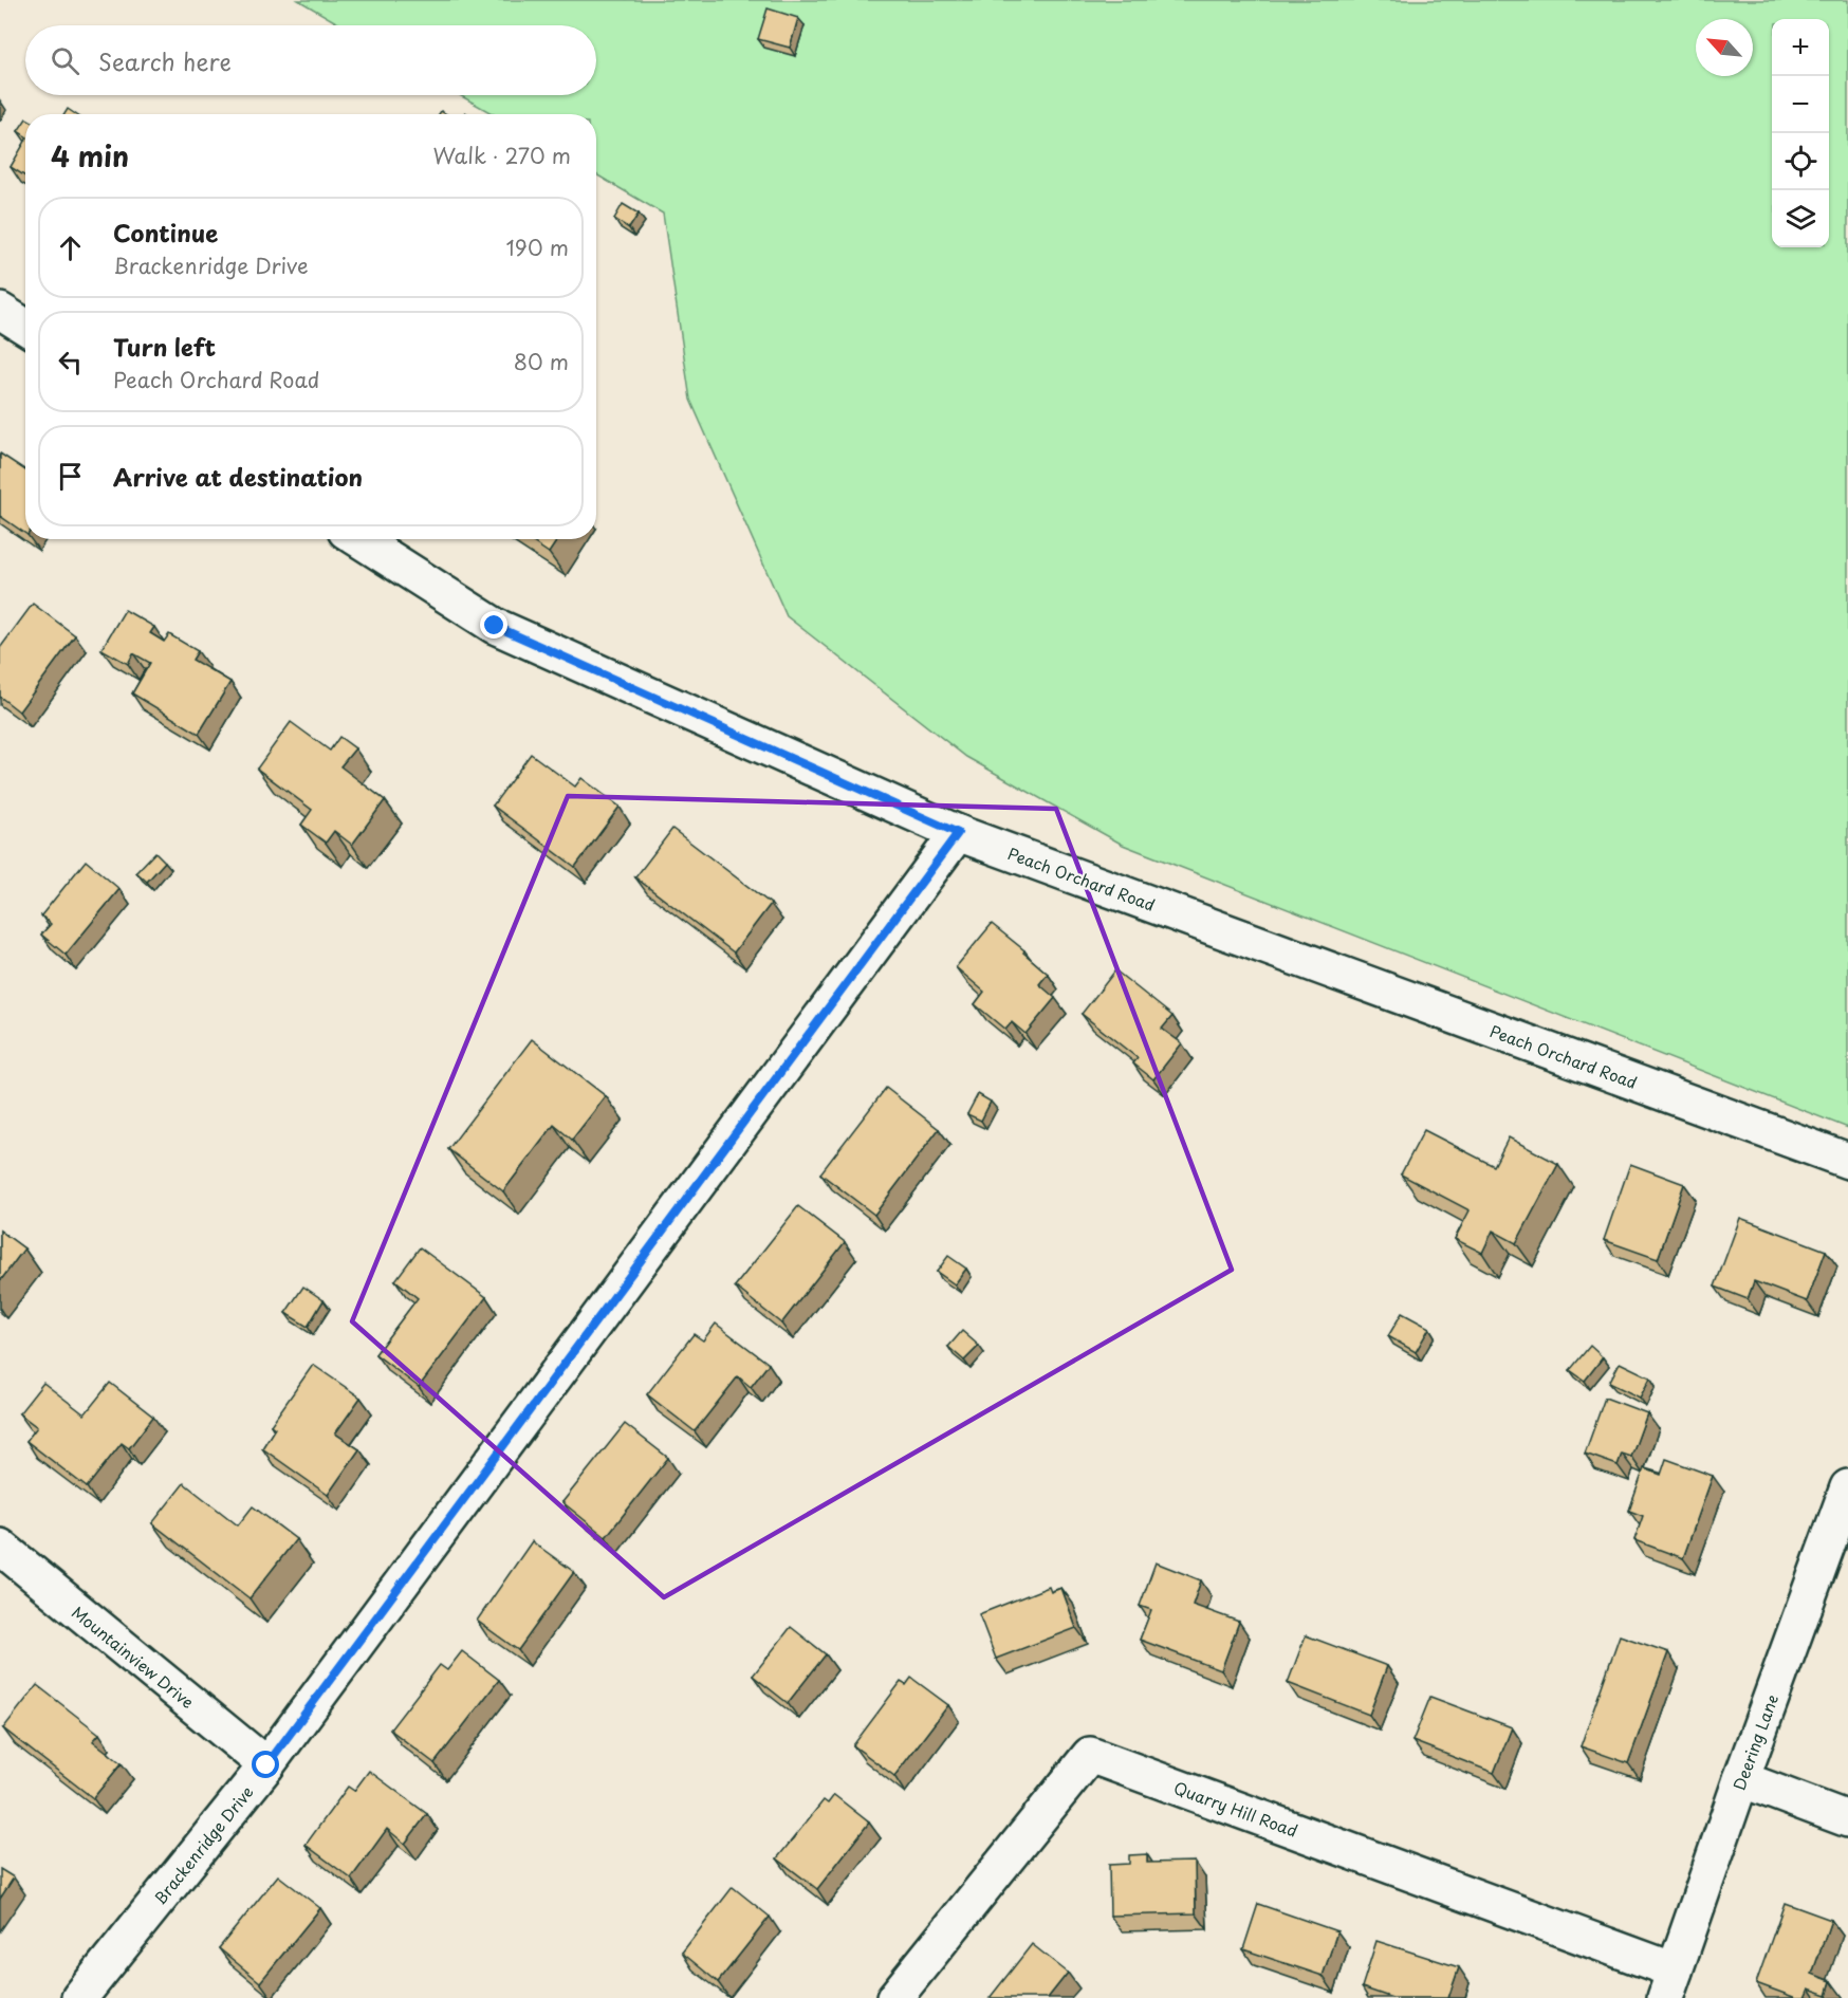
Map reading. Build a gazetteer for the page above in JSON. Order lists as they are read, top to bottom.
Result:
{
  "streets": {
    "street": [
      "Peach Orchard Road",
      "Mountainview Drive",
      "Deering Lane",
      "Quarry Hill Road",
      "Brackenridge Drive"
    ]
  },
  "crossings": [
    ["Peach Orchard Road", "Brackenridge Drive"],
    ["Mountainview Drive", "Brackenridge Drive"],
    ["Deering Lane", "Quarry Hill Road"]
  ],
  "north": "top left",
  "page": {
    "map_buttons": ["+", "−"],
    "search": "Search here",
    "heading": ["4 min", "Walk · 270 m"],
    "list": [
      ["Continue", "Brackenridge Drive", "190 m"],
      ["Turn left", "Peach Orchard Road", "80 m"],
      "Arrive at destination"
    ]
  }
}
